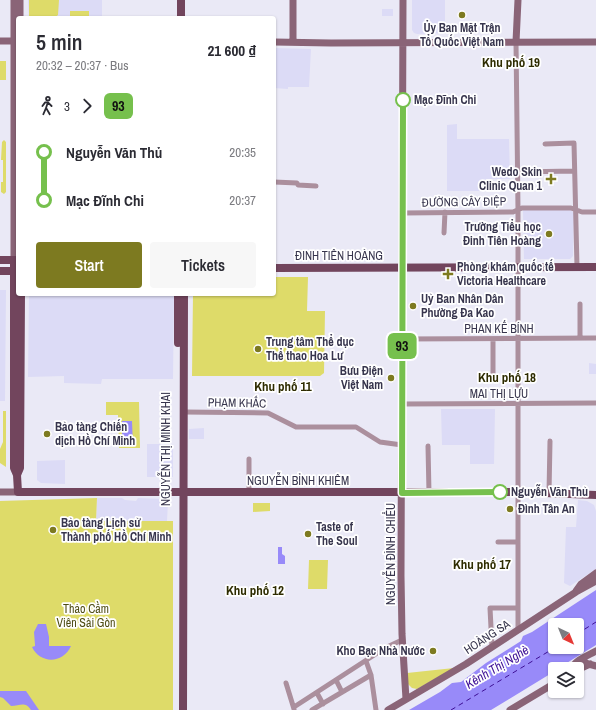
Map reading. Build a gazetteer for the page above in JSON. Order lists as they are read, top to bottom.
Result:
{
  "streets": {
    "main road": ["ĐINH TIÊN HOÀNG", "NGUYỄN THỊ MINH KHAI", "NGUYỄN BỈNH KHIÊM"],
    "street": [
      "ĐƯỜNG CÂY ĐIỆP",
      "PHAN KẾ BÍNH",
      "MAI THỊ LỰU",
      "PHẠM KHẮC",
      "NGUYỄN ĐÌNH CHIỂU",
      "HOÀNG SA"
    ]
  },
  "crossings": [
    ["ĐƯỜNG CÂY ĐIỆP", "NGUYỄN ĐÌNH CHIỂU"],
    ["ĐINH TIÊN HOÀNG", "NGUYỄN ĐÌNH CHIỂU"],
    ["PHAN KẾ BÍNH", "NGUYỄN ĐÌNH CHIỂU"],
    ["MAI THỊ LỰU", "NGUYỄN ĐÌNH CHIỂU"],
    ["PHẠM KHẮC", "NGUYỄN THỊ MINH KHAI"],
    ["PHẠM KHẮC", "NGUYỄN ĐÌNH CHIỂU"],
    ["NGUYỄN THỊ MINH KHAI", "NGUYỄN BỈNH KHIÊM"],
    ["NGUYỄN BỈNH KHIÊM", "NGUYỄN ĐÌNH CHIỂU"],
    ["NGUYỄN ĐÌNH CHIỂU", "HOÀNG SA"]
  ],
  "districts": [
    "Khu phố 19",
    "Khu phố 18",
    "Khu phố 11",
    "Khu phố 17",
    "Khu phố 12"
  ],
  "water": ["Kênh Thị Nghè"],
  "parks": ["Thảo Cầm Viên Sài Gòn"],
  "places": {
    "other": [
      "Ủy Ban Mặt Trận Tổ Quốc Việt Nam",
      "Mạc Đĩnh Chi",
      "Trường Tiểu học Đinh Tiên Hoàng",
      "Uỷ Ban Nhân Dân Phường Đa Kao",
      "Trung tâm Thể dục Thể thao Hoa Lư",
      "Bưu Điện Việt Nam",
      "Bảo tàng Chiến dịch Hồ Chí Minh",
      "Nguyễn Văn Thủ",
      "Đình Tân An",
      "Bảo tàng Lịch sử Thành phố Hồ Chí Minh",
      "Taste of The Soul",
      "Kho Bạc Nhà Nước"
    ],
    "health": ["Wedo Skin Clinic Quan 1", "Phòng khám quốc tế Victoria Healthcare"]
  },
  "lines": ["bus line 93"],
  "north": "bottom right",
  "page": {
    "on_map": "93",
    "heading": ["5 min", "20:32 – 20:37 · Bus", "21 600 ₫"],
    "legs": ["3", "93"],
    "list": [
      {
        "name": "Nguyễn Văn Thủ",
        "value": "20:35"
      },
      {
        "name": "Mạc Đĩnh Chi",
        "value": "20:37"
      }
    ],
    "buttons": ["Start", "Tickets"]
  }
}
